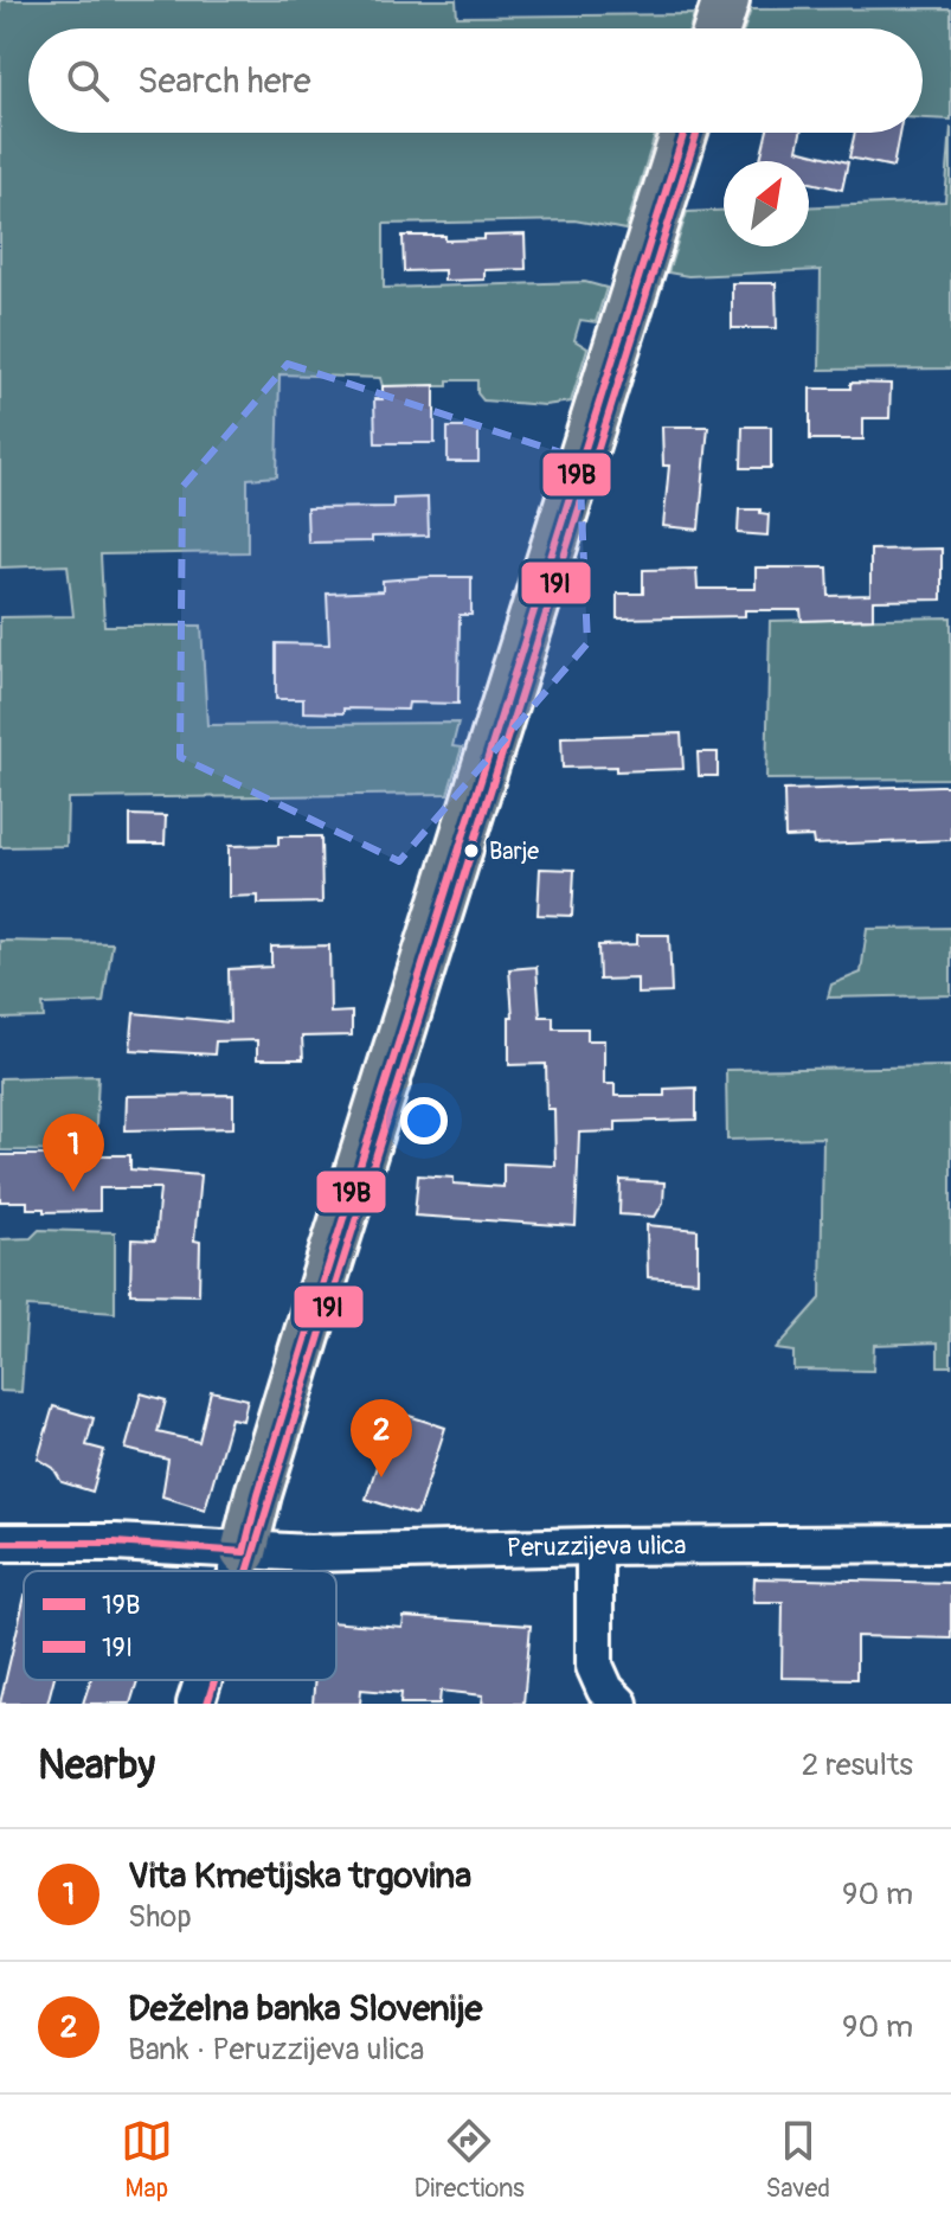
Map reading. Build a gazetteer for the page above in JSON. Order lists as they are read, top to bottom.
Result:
{
  "streets": {
    "street": ["Peruzzijeva ulica"]
  },
  "places": ["Barje"],
  "lines": ["transit line 19B", "transit line 19I"],
  "legend": ["19B", "19I"],
  "north": "top right",
  "page": {
    "search": "Search here",
    "pins": ["1", "2"],
    "heading": ["Nearby", "2 results"],
    "list": [
      {
        "mark": "1",
        "name": "Vita Kmetijska trgovina",
        "note": "Shop",
        "value": "90 m"
      },
      {
        "mark": "2",
        "name": "Deželna banka Slovenije",
        "note": "Bank · Peruzzijeva ulica",
        "value": "90 m"
      }
    ],
    "nav": ["Map", "Directions", "Saved"]
  }
}
